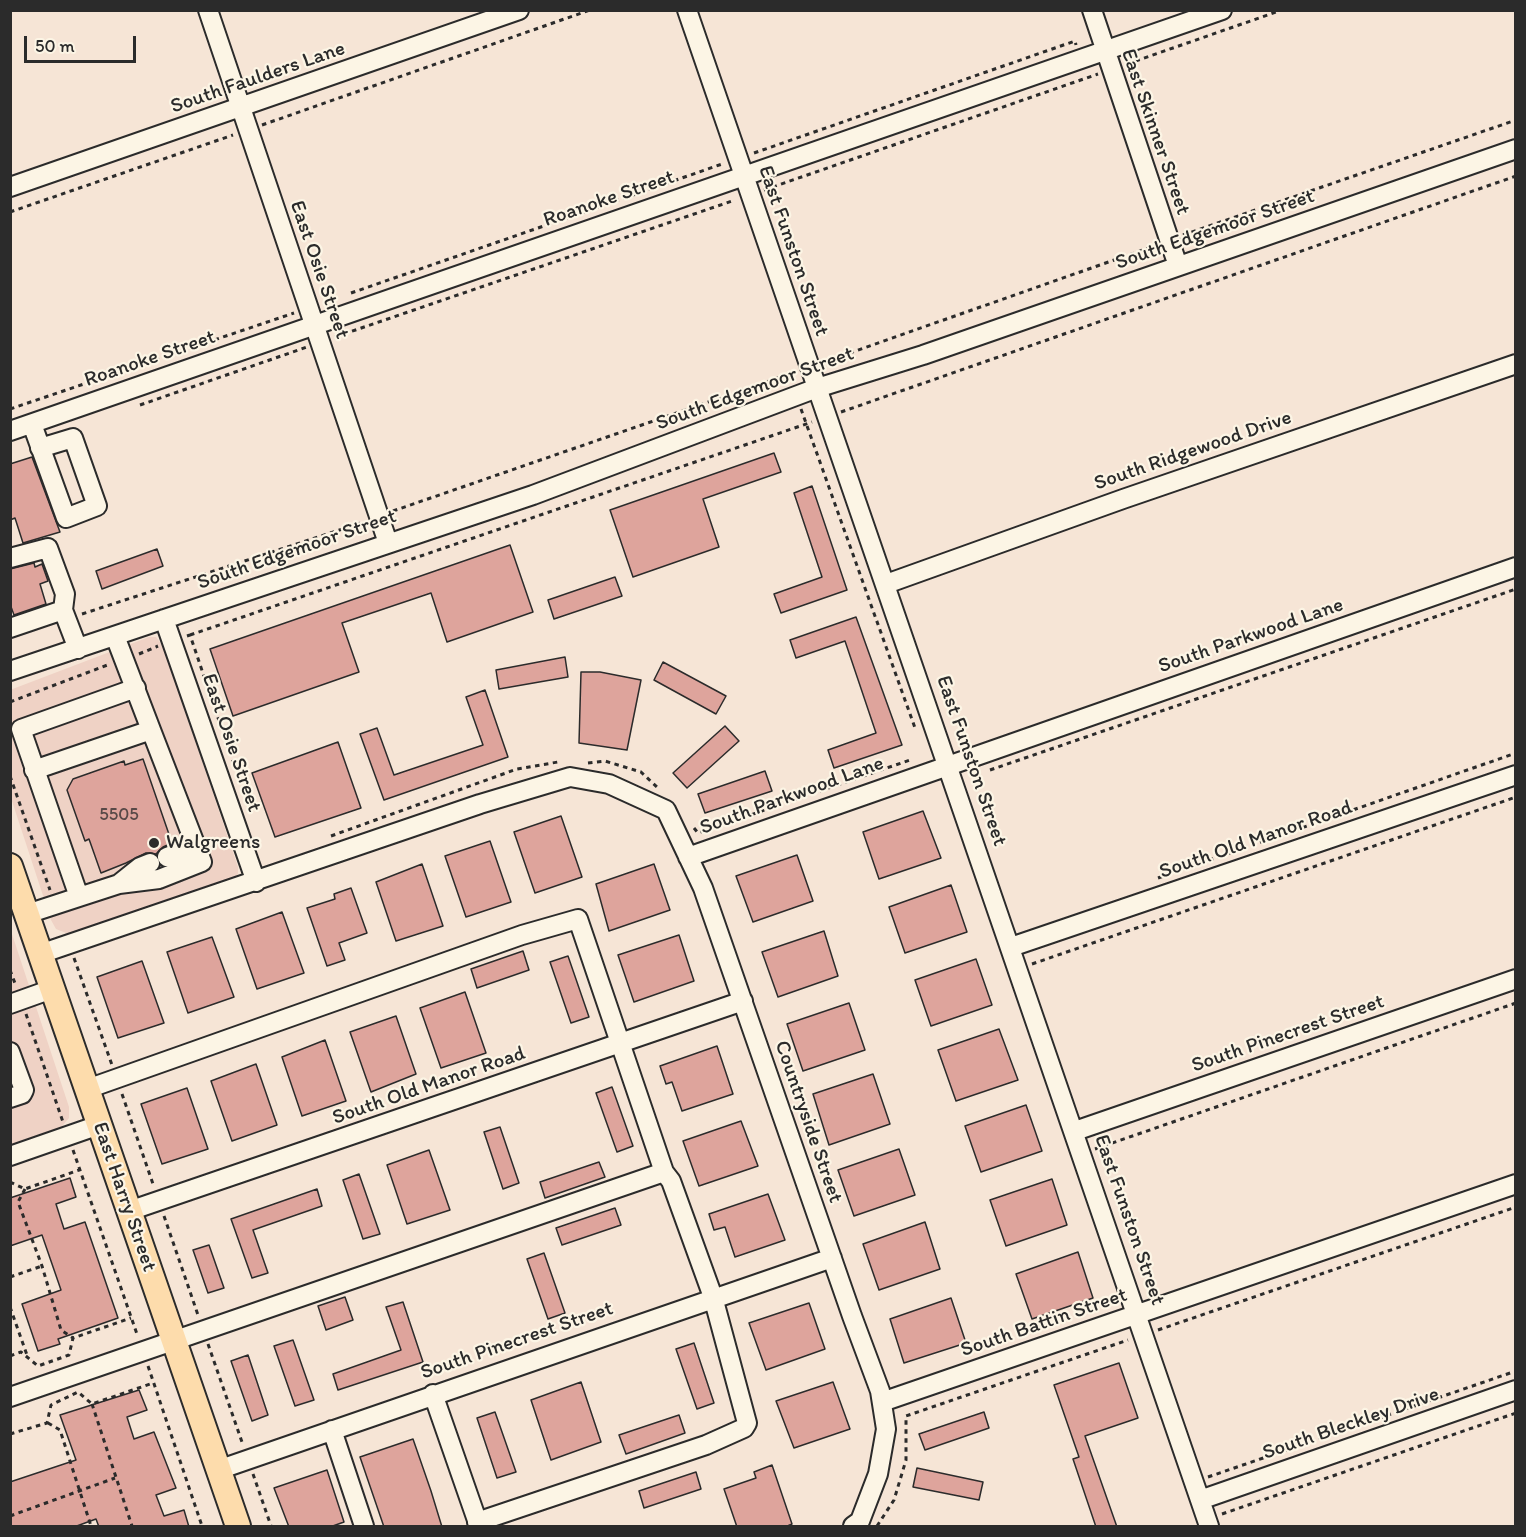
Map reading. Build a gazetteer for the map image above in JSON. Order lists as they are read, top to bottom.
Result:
{
  "streets": {
    "main road": ["East Harry Street"],
    "street": [
      "South Faulders Lane",
      "East Skinner Street",
      "Roanoke Street",
      "South Edgemoor Street",
      "East Funston Street",
      "East Osie Street",
      "South Ridgewood Drive",
      "South Parkwood Lane",
      "South Old Manor Road",
      "South Pinecrest Street",
      "Countryside Street",
      "South Battin Street",
      "South Bleckley Drive"
    ]
  },
  "crossings": [
    ["South Faulders Lane", "East Osie Street"],
    ["East Skinner Street", "Roanoke Street"],
    ["East Skinner Street", "South Edgemoor Street"],
    ["Roanoke Street", "East Funston Street"],
    ["Roanoke Street", "East Osie Street"],
    ["South Edgemoor Street", "East Funston Street"],
    ["South Edgemoor Street", "East Osie Street"],
    ["East Funston Street", "South Ridgewood Drive"],
    ["East Funston Street", "South Parkwood Lane"],
    ["East Funston Street", "South Old Manor Road"],
    ["East Funston Street", "South Pinecrest Street"],
    ["East Funston Street", "South Battin Street"],
    ["East Funston Street", "South Bleckley Drive"],
    ["East Osie Street", "South Parkwood Lane"],
    ["South Parkwood Lane", "Countryside Street"],
    ["South Parkwood Lane", "East Harry Street"],
    ["South Old Manor Road", "Countryside Street"],
    ["South Old Manor Road", "East Harry Street"],
    ["South Pinecrest Street", "Countryside Street"],
    ["South Pinecrest Street", "East Harry Street"],
    ["Countryside Street", "South Battin Street"]
  ],
  "places": ["Walgreens"],
  "house_numbers": ["5505"],
  "scale_bar": "50 m"
}
